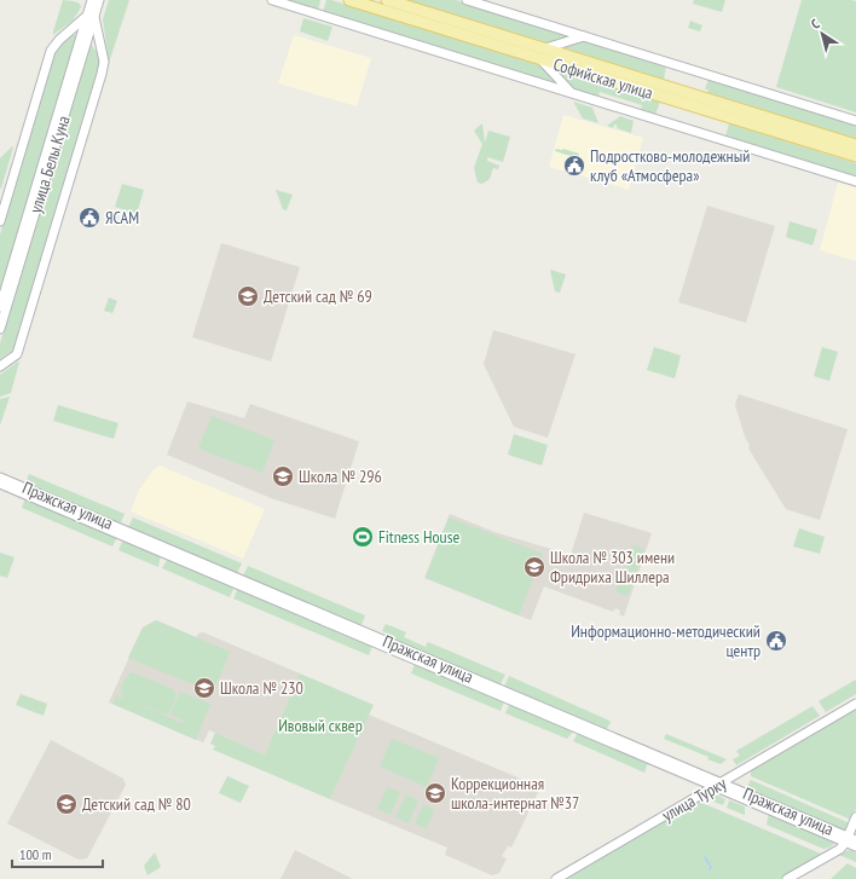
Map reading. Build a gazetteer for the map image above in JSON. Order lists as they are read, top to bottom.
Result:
{
  "streets": {
    "main road": ["Софийская улица"],
    "street": ["улица Белы Куна", "Пражская улица", "улица Турку"]
  },
  "crossings": [
    ["Пражская улица", "улица Турку"]
  ],
  "parks": ["Ивовый сквер"],
  "places": {
    "public building": ["Подростково-молодежный клуб «Атмосфера»", "ЯСАМ", "Информационно-методический центр"],
    "school or university": [
      "Детский сад № 69",
      "Школа № 296",
      "Школа № 303 имени Фридриха Шиллера",
      "Школа № 230",
      "Коррекционная школа-интернат №37",
      "Детский сад № 80"
    ],
    "sports": ["Fitness House"]
  },
  "scale_bar": "100 m",
  "north": "top left"
}
